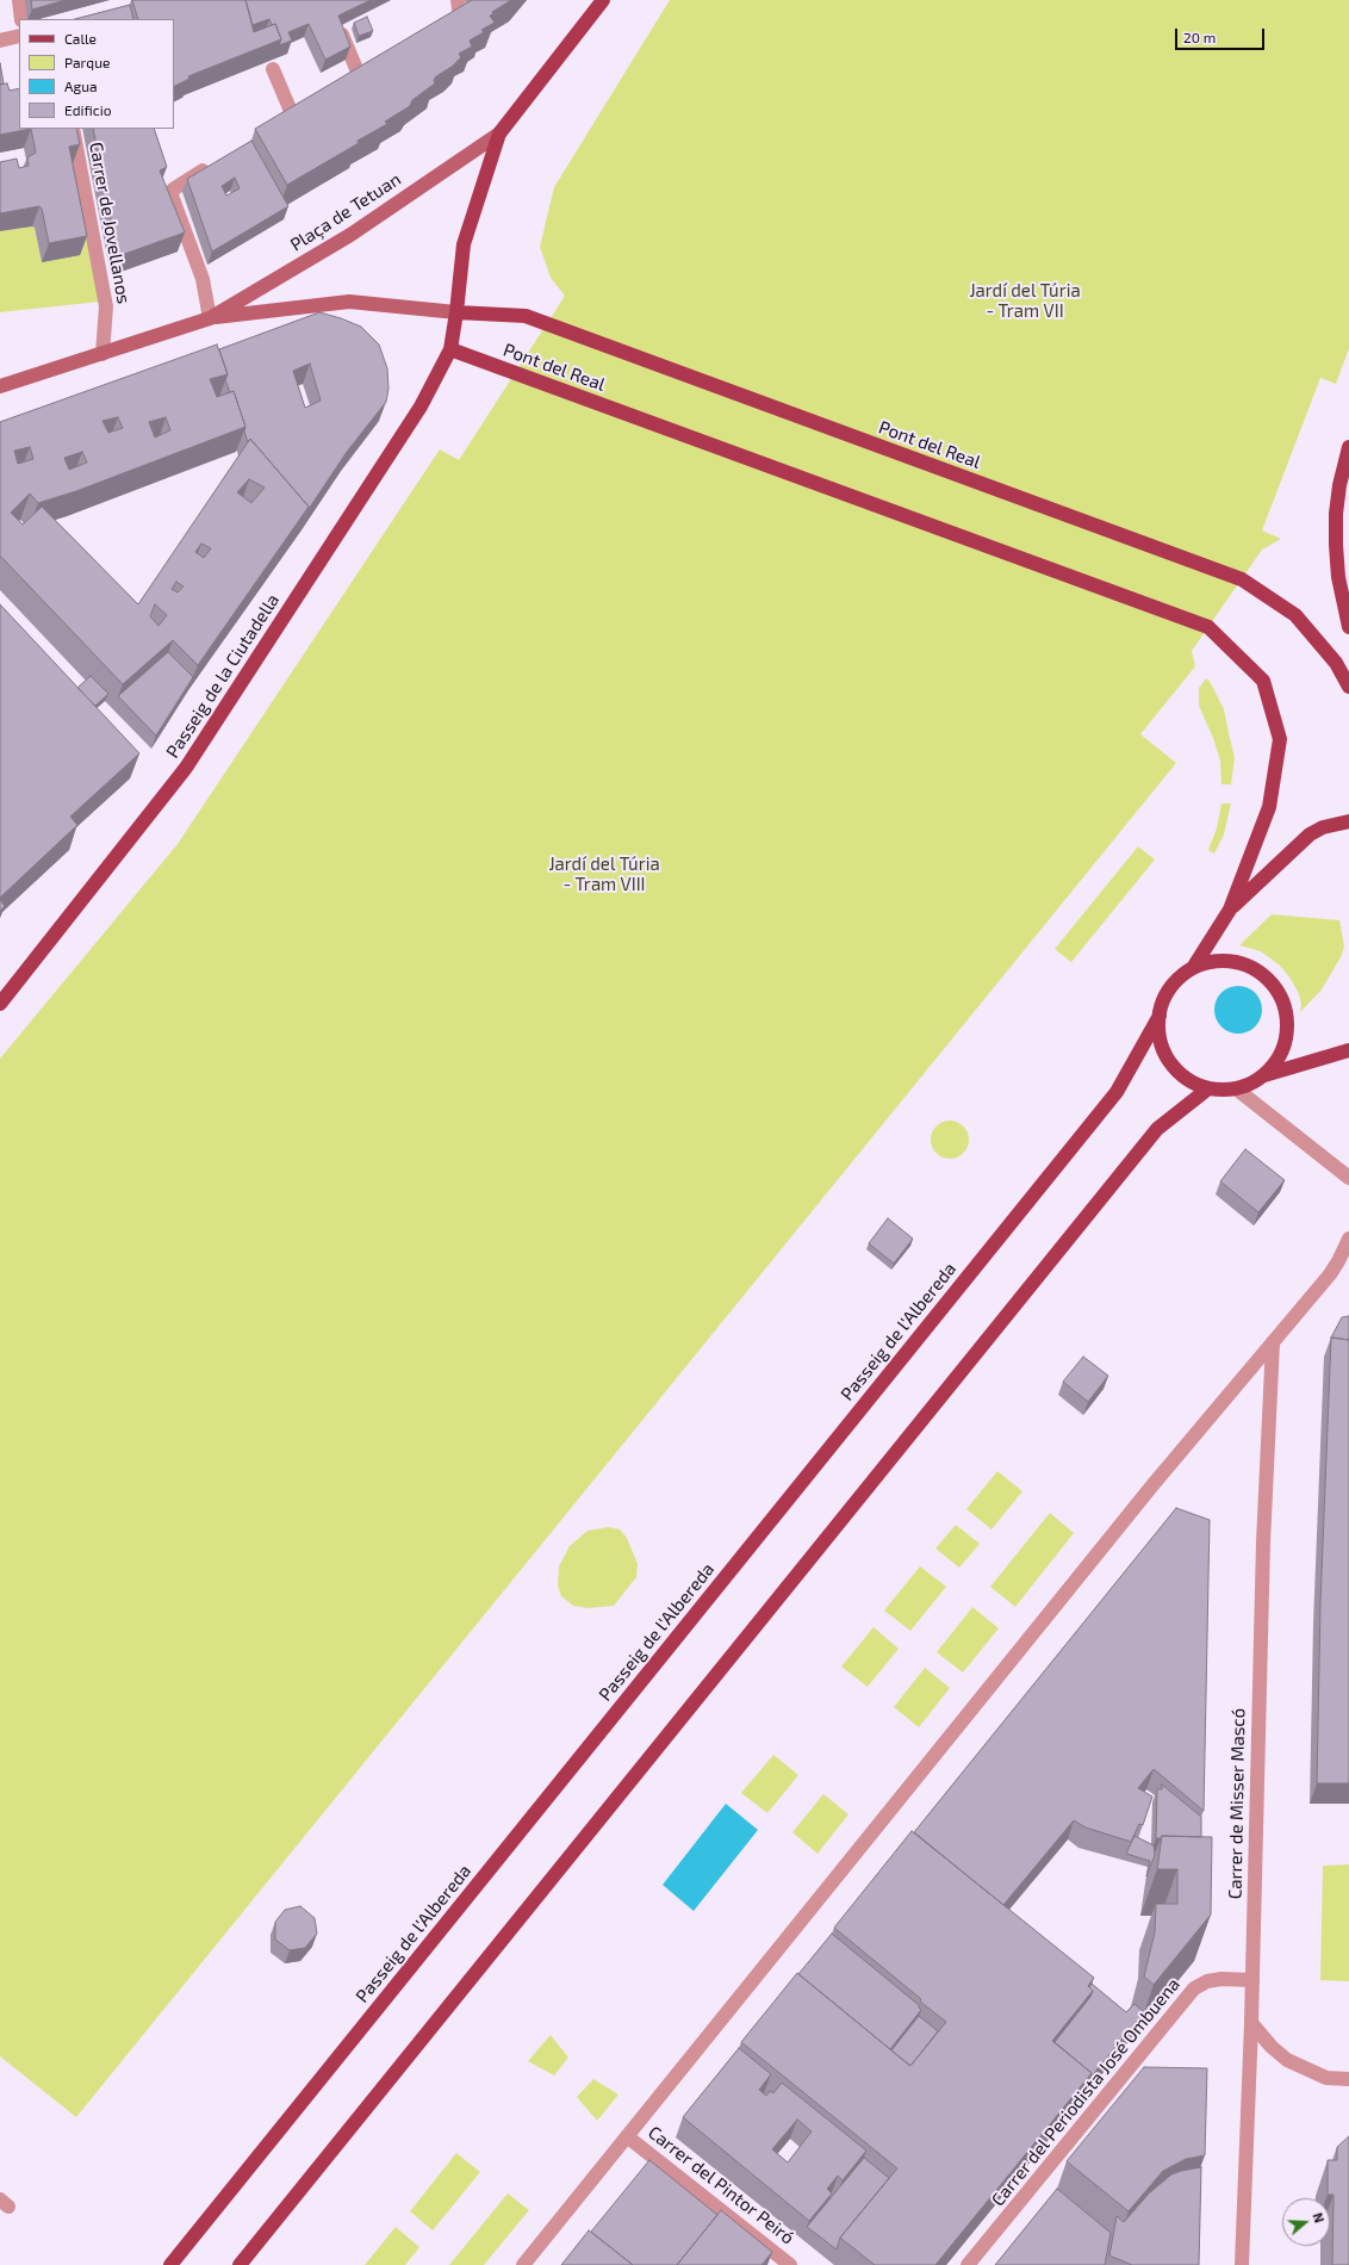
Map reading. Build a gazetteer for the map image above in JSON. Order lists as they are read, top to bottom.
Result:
{
  "streets": {
    "main road": [
      "Plaça de Tetuan",
      "Pont del Real",
      "Passeig de la Ciutadella",
      "Passeig de l'Albereda"
    ],
    "street": [
      "Carrer de Jovellanos",
      "Carrer de Misser Mascó",
      "Carrer del Periodista José Ombuena",
      "Carrer del Pintor Peiró"
    ]
  },
  "crossings": [
    ["Plaça de Tetuan", "Carrer de Jovellanos"],
    ["Plaça de Tetuan", "Pont del Real"],
    ["Plaça de Tetuan", "Passeig de la Ciutadella"],
    ["Pont del Real", "Passeig de la Ciutadella"],
    ["Carrer de Misser Mascó", "Carrer del Periodista José Ombuena"]
  ],
  "parks": ["Jardí del Túria - Tram VII", "Jardí del Túria - Tram VIII"],
  "legend": [
    "Calle",
    "Parque",
    "Agua",
    "Edificio"
  ],
  "scale_bar": "20 m",
  "north": "right"
}
